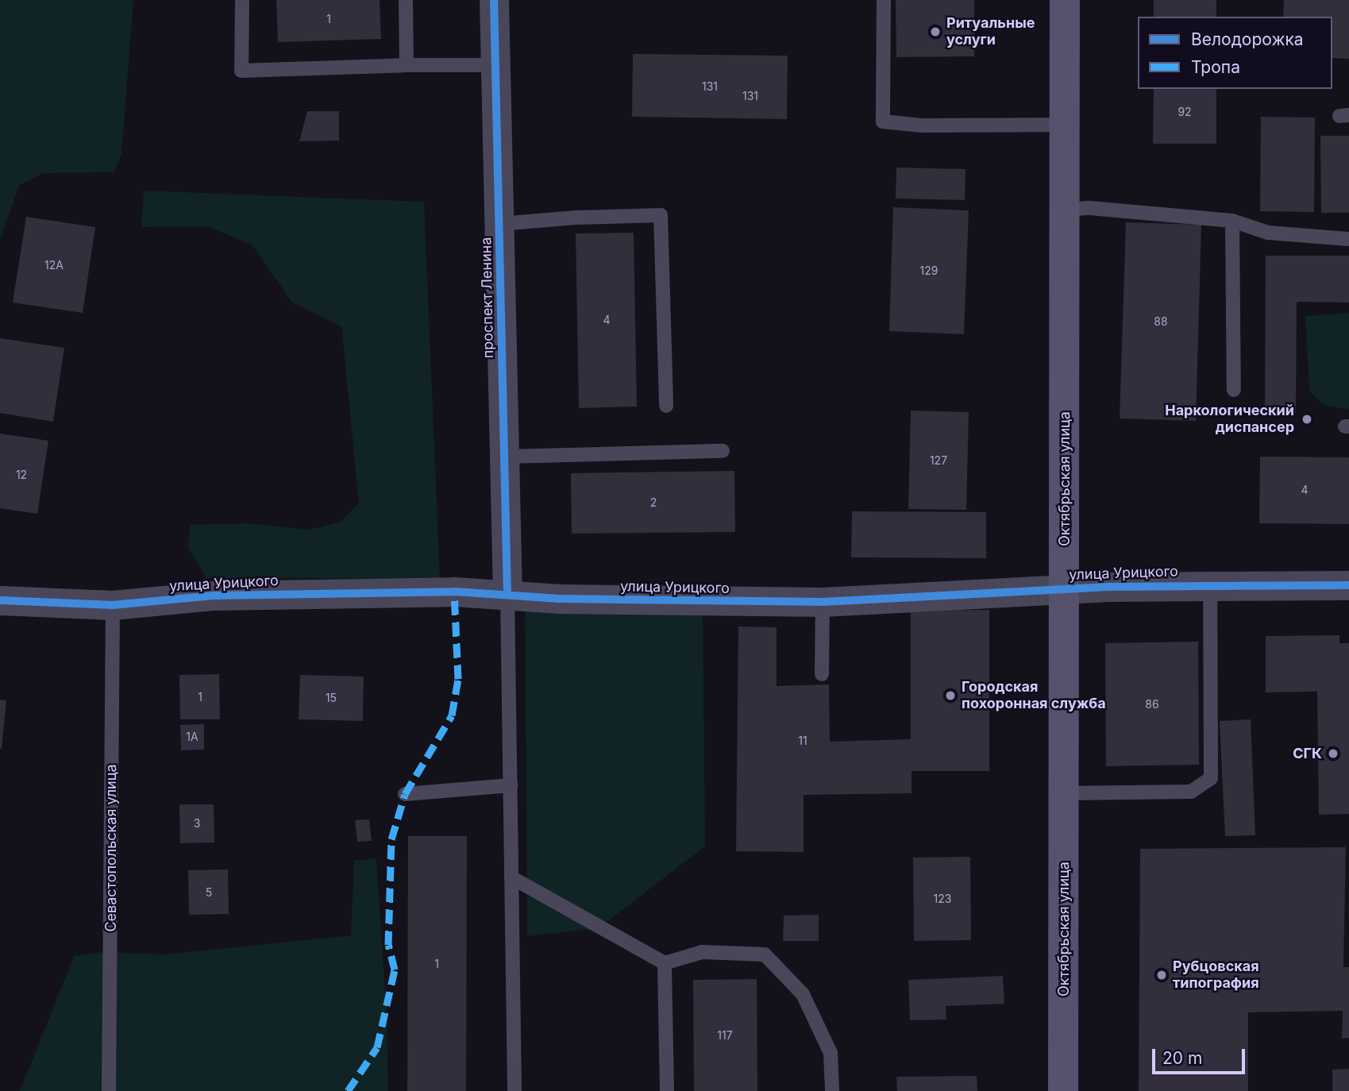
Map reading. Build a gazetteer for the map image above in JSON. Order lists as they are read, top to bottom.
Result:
{
  "streets": {
    "main road": ["Октябрьская улица"],
    "street": ["проспект Ленина", "улица Урицкого"],
    "lane": ["Севастопольская улица"]
  },
  "crossings": [
    ["проспект Ленина", "улица Урицкого"],
    ["Октябрьская улица", "улица Урицкого"],
    ["улица Урицкого", "Севастопольская улица"]
  ],
  "places": [
    "Ритуальные услуги",
    "Наркологический диспансер",
    "Городская похоронная служба",
    "СГК",
    "Рубцовская типография"
  ],
  "house_numbers": [
    "1",
    "131",
    "131",
    "92",
    "12А",
    "129",
    "4",
    "88",
    "127",
    "12",
    "4",
    "2",
    "1",
    "15",
    "86",
    "1А",
    "11",
    "3",
    "5",
    "123",
    "1",
    "117"
  ],
  "legend": ["Велодорожка", "Тропа"],
  "scale_bar": "20 m"
}
